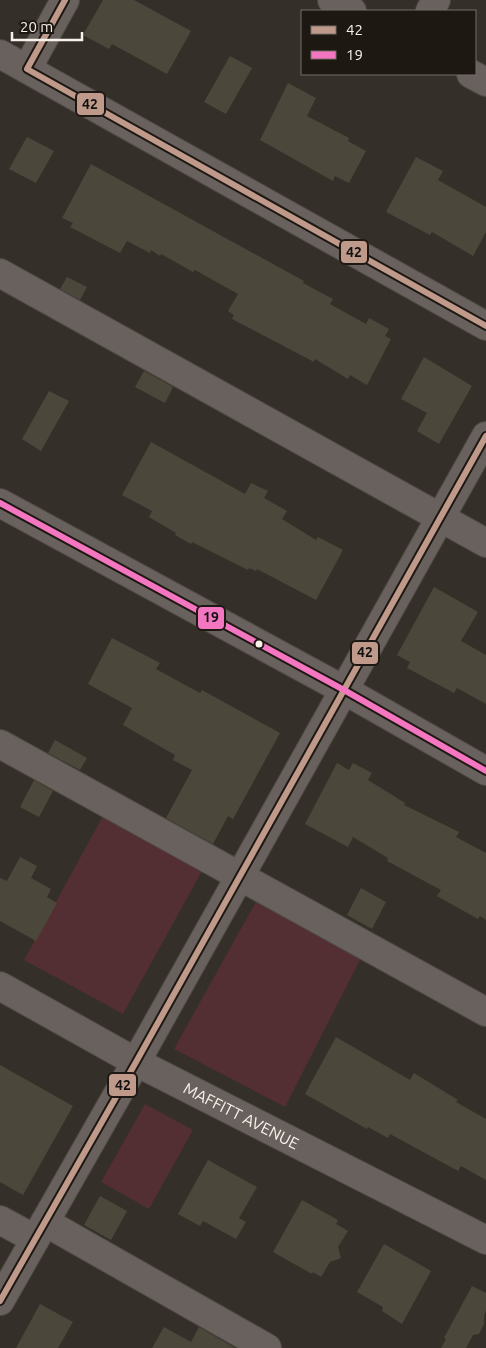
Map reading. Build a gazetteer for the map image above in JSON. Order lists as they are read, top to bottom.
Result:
{
  "streets": {
    "street": ["MAFFITT AVENUE"]
  },
  "lines": ["transit line 42", "transit line 19"],
  "legend": ["42", "19"],
  "scale_bar": "20 m"
}
